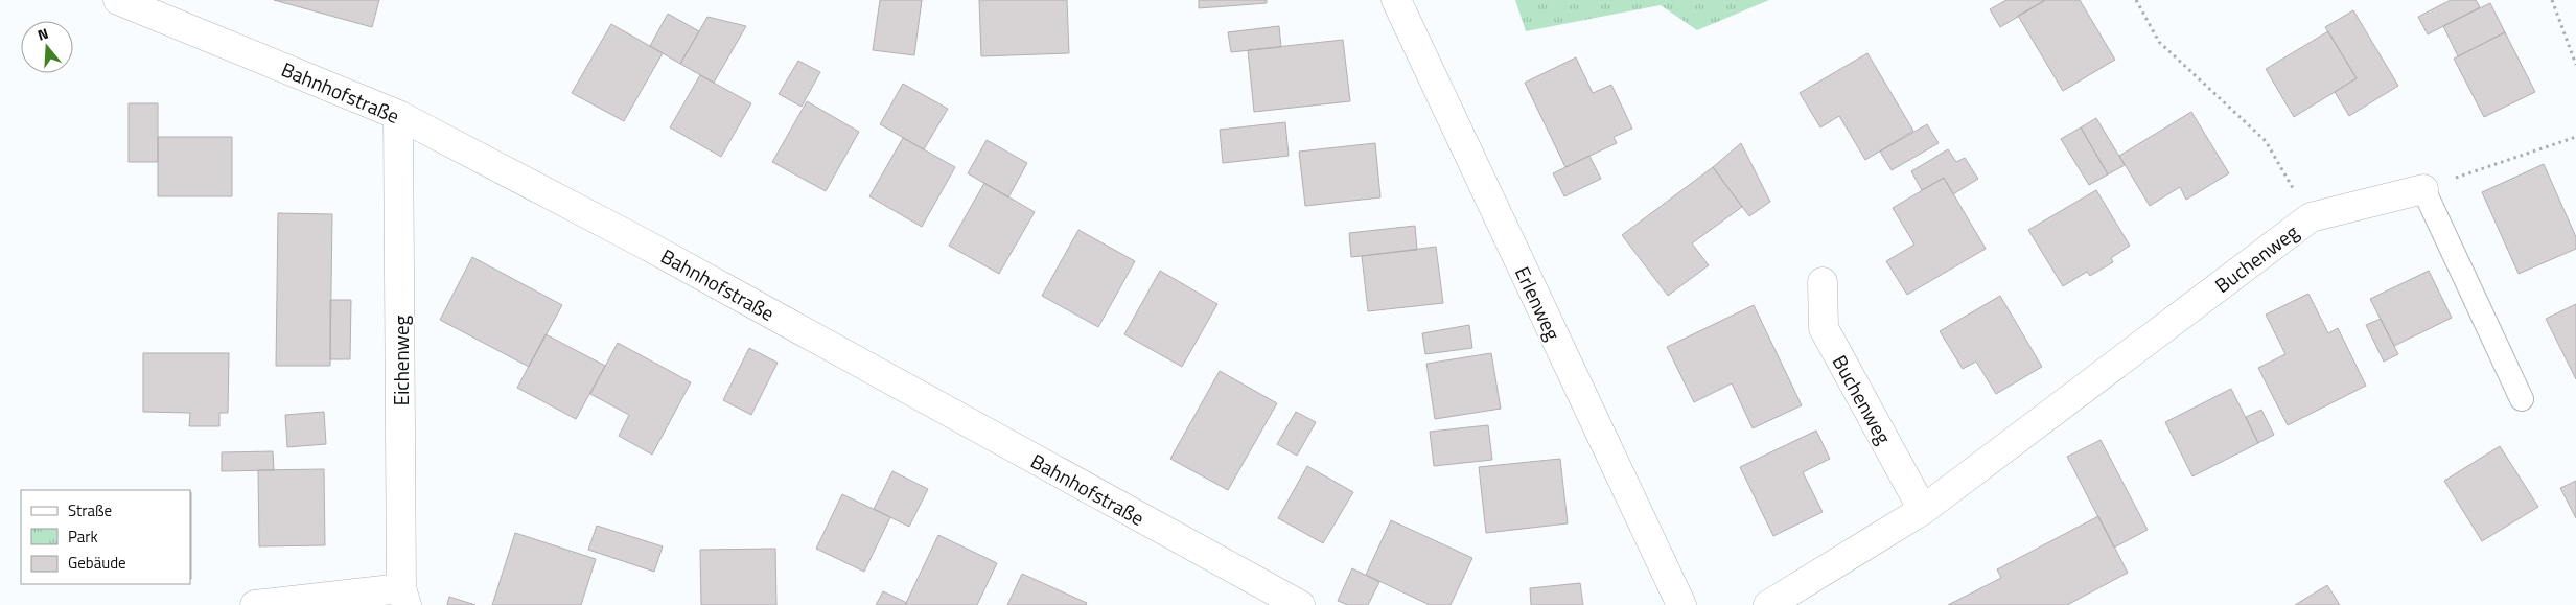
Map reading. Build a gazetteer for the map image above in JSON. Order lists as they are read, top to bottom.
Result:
{
  "streets": {
    "street": [
      "Bahnhofstraße",
      "Buchenweg",
      "Erlenweg",
      "Eichenweg"
    ]
  },
  "crossings": [
    ["Bahnhofstraße", "Eichenweg"]
  ],
  "legend": ["Straße", "Park", "Gebäude"],
  "north": "top"
}
